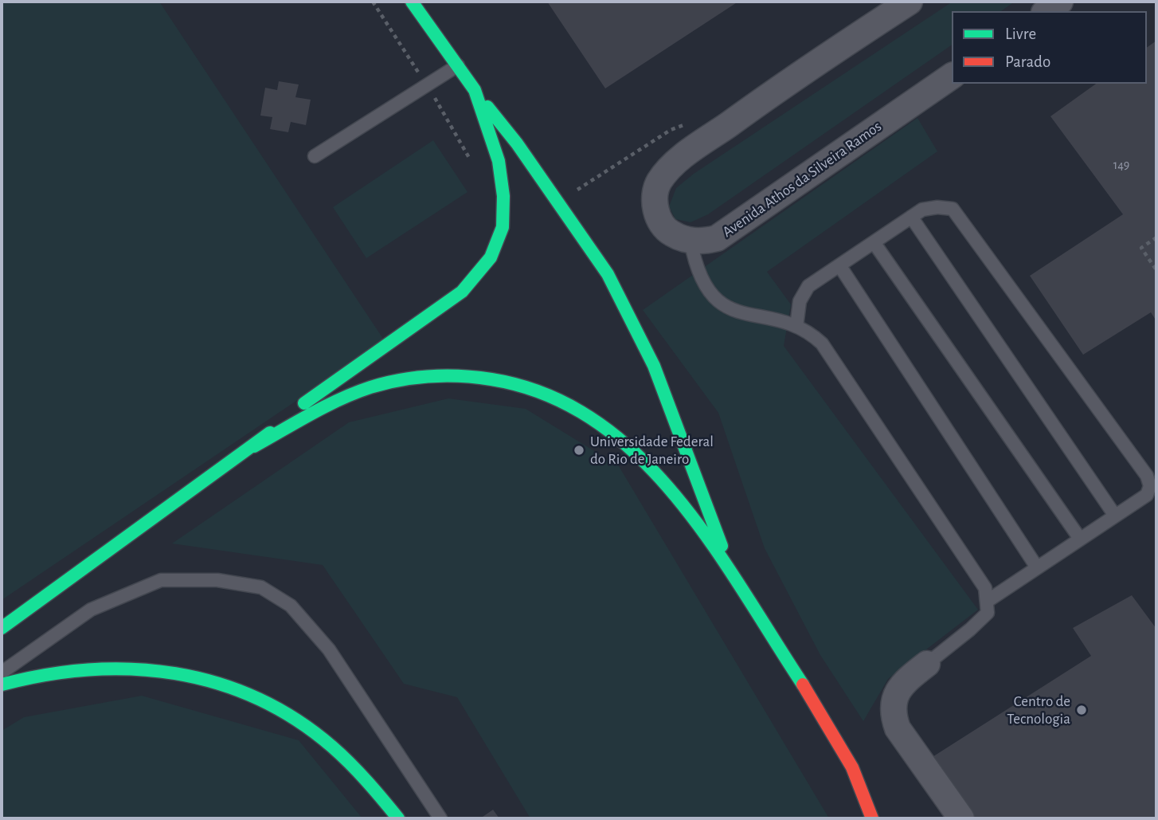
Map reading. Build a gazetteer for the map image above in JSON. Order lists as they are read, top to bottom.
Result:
{
  "streets": {
    "street": ["Avenida Athos da Silveira Ramos"]
  },
  "places": ["Universidade Federal do Rio de Janeiro", "Centro de Tecnologia"],
  "house_numbers": ["149"],
  "legend": ["Livre", "Parado"]
}
